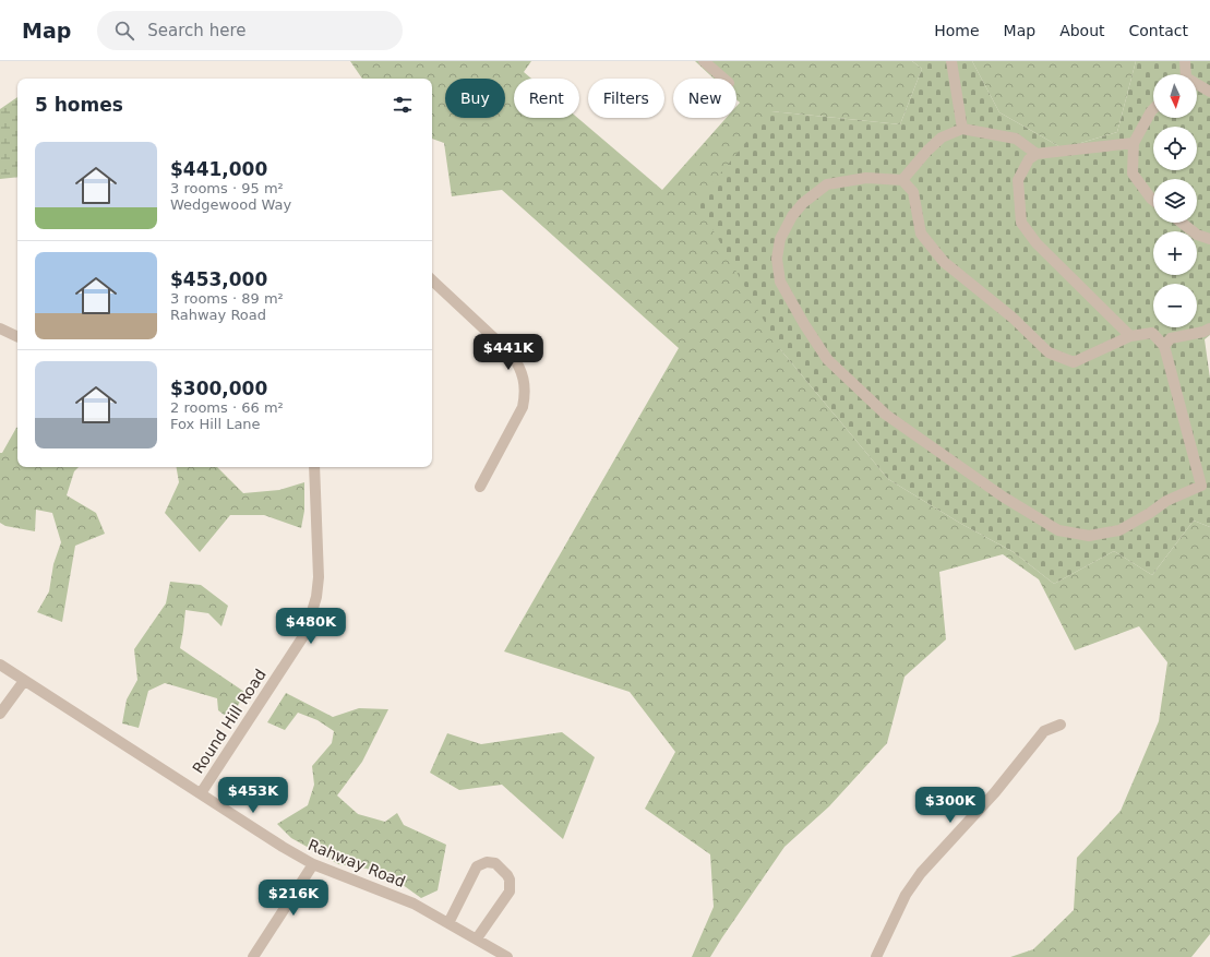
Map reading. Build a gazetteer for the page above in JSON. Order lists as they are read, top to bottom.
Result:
{
  "streets": {
    "street": ["Round Hill Road", "Rahway Road"]
  },
  "crossings": [
    ["Round Hill Road", "Rahway Road"]
  ],
  "north": "bottom",
  "page": {
    "header": "Map",
    "search": "Search here",
    "nav": [
      "Home",
      "Map",
      "About",
      "Contact"
    ],
    "map_buttons": ["+", "−"],
    "chip": [
      "Buy",
      "Rent",
      "Filters",
      "New"
    ],
    "heading": "5 homes",
    "list": [
      {
        "name": "$441,000",
        "note": "3 rooms · 95 m² · Wedgewood Way"
      },
      {
        "name": "$453,000",
        "note": "3 rooms · 89 m² · Rahway Road"
      },
      {
        "name": "$300,000",
        "note": "2 rooms · 66 m² · Fox Hill Lane"
      }
    ],
    "price": [
      "$441K",
      "$480K",
      "$453K",
      "$300K",
      "$216K"
    ]
  }
}
